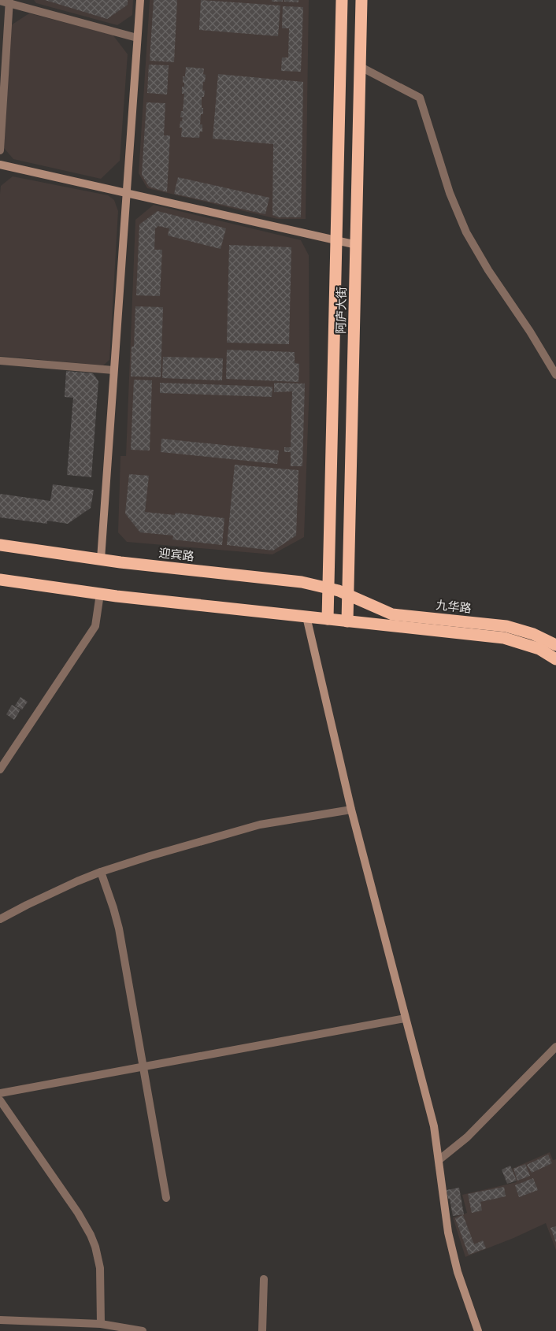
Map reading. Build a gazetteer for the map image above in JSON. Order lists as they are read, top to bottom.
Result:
{
  "streets": {
    "highway": ["阿庐大街", "迎宾路", "九华路"]
  },
  "crossings": [
    ["阿庐大街", "迎宾路"],
    ["阿庐大街", "九华路"],
    ["迎宾路", "九华路"]
  ]
}
